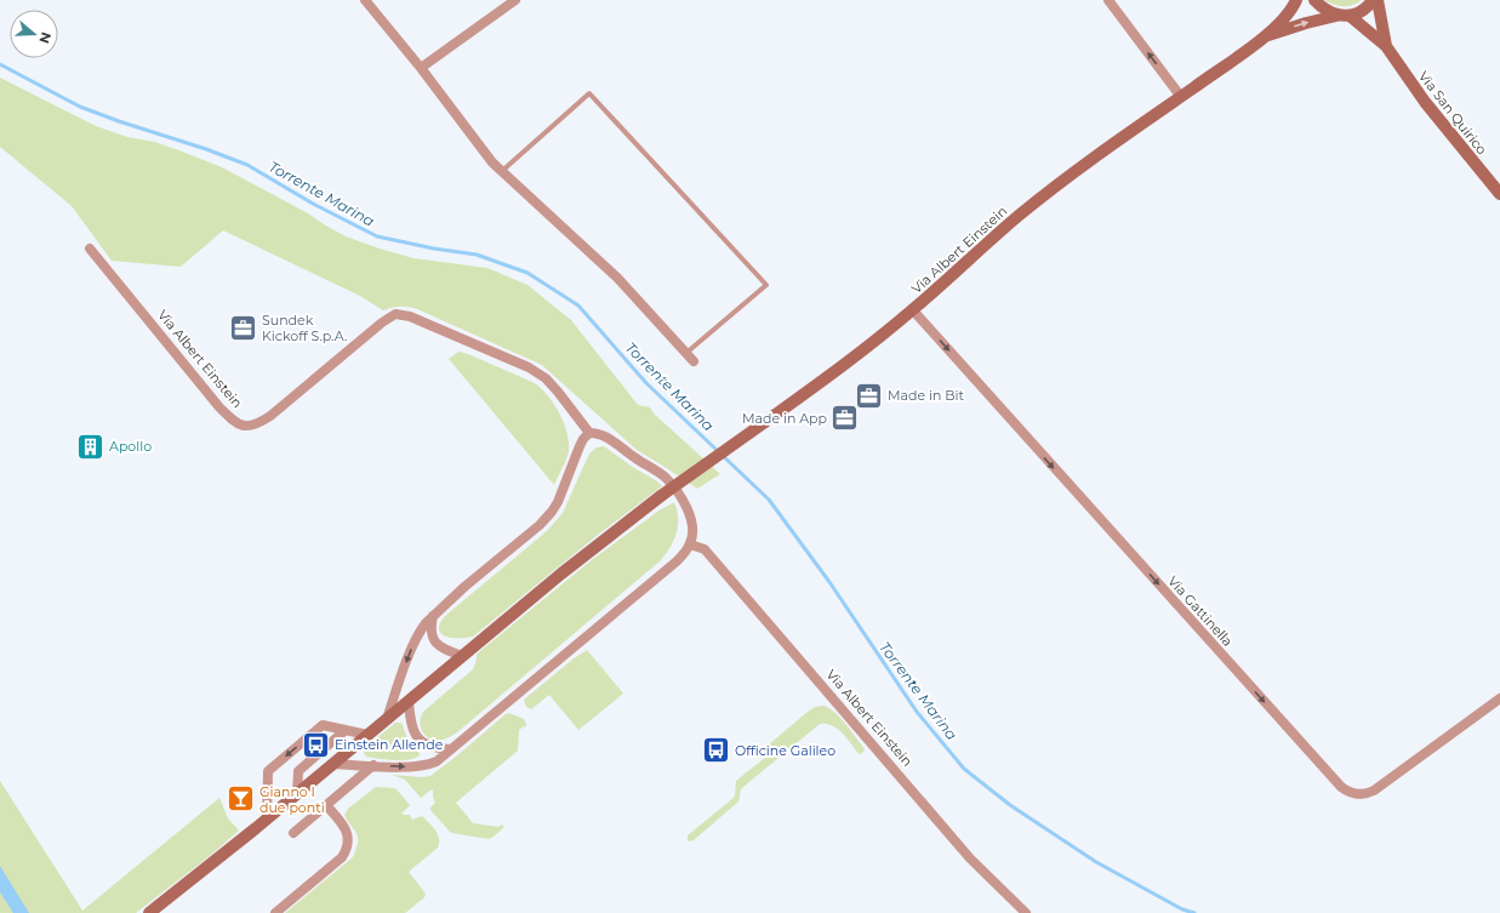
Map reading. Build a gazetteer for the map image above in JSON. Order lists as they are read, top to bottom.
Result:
{
  "streets": {
    "street": ["Via San Quirico", "Via Albert Einstein", "Via Gattinella"]
  },
  "crossings": [
    ["Via Albert Einstein", "Via Gattinella"]
  ],
  "one_way": ["Via Gattinella"],
  "water": ["Torrente Marina"],
  "places": {
    "office": ["Sundek Kickoff S.p.A.", "Made in Bit", "Made in App"],
    "building": ["Apollo"],
    "bus stop": ["Einstein Allende", "Officine Galileo"],
    "bar": ["Gianno I due ponti"]
  },
  "north": "right"
}
